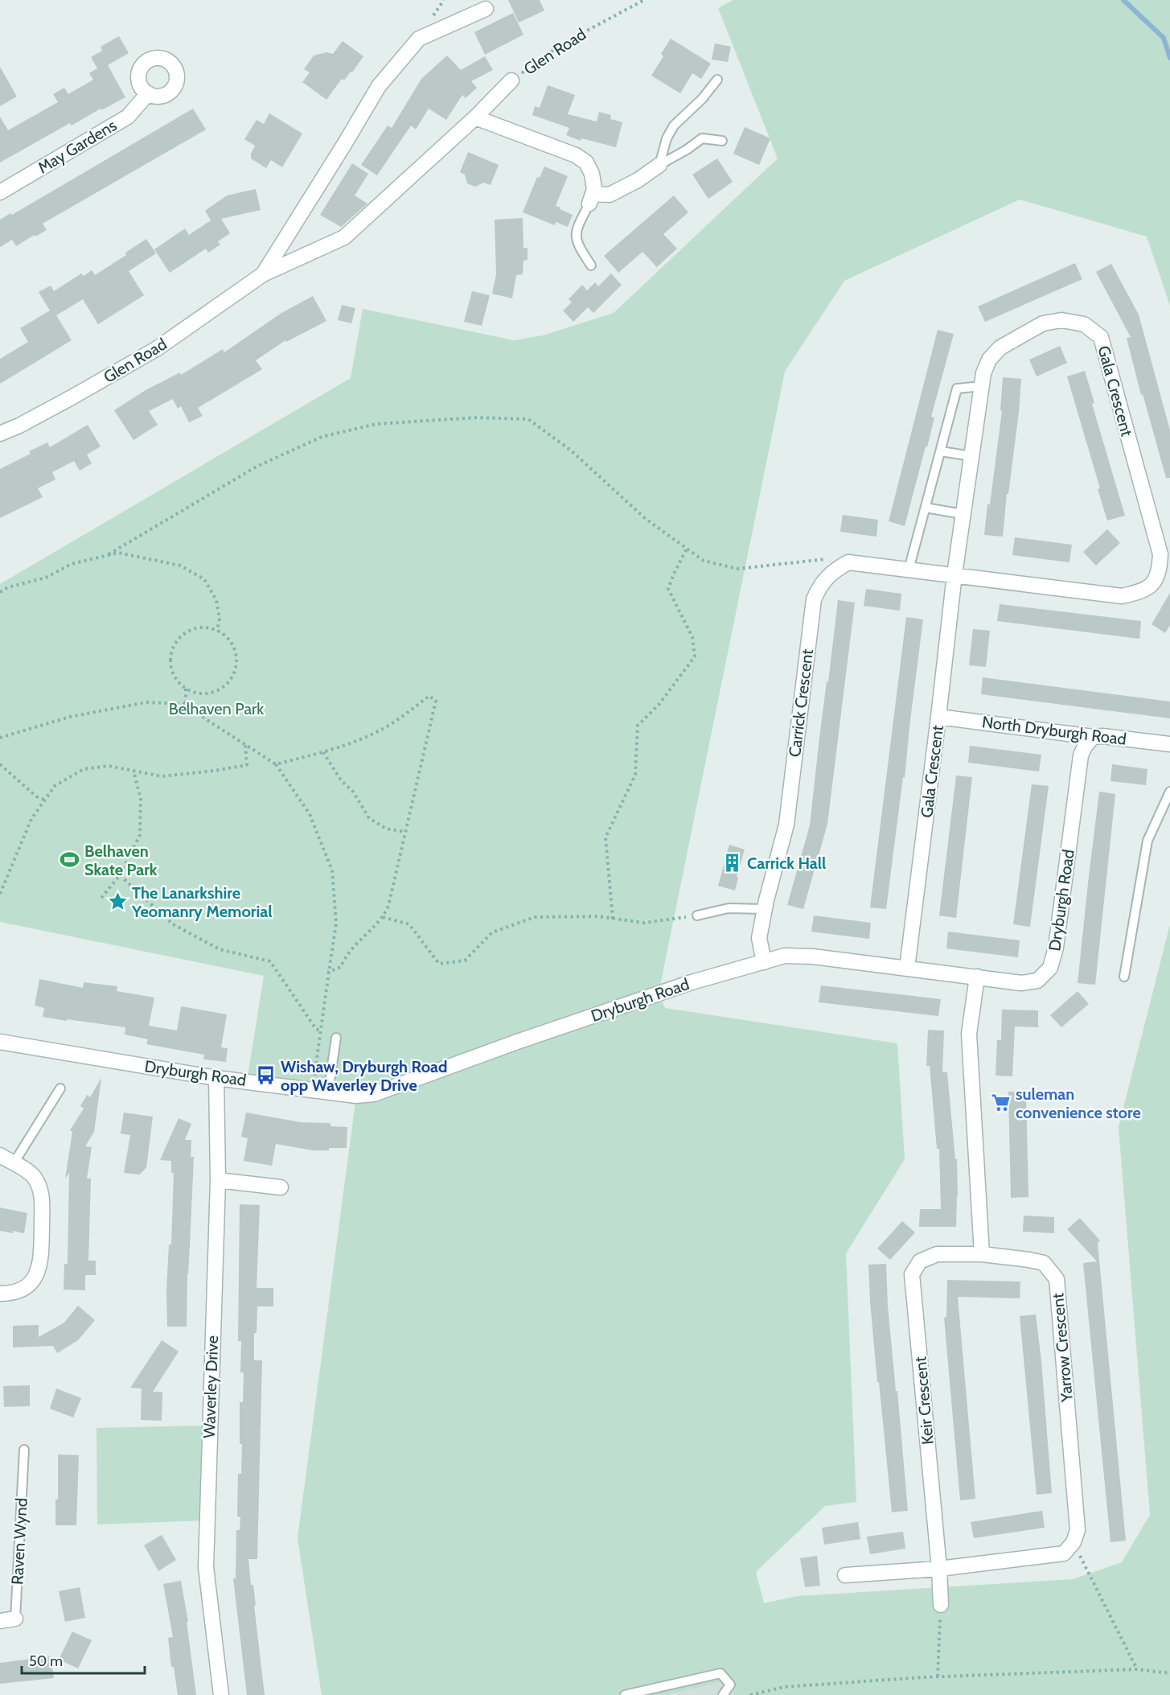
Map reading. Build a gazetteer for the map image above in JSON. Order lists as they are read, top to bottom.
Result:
{
  "streets": {
    "street": [
      "Glen Road",
      "May Gardens",
      "Gala Crescent",
      "Carrick Crescent",
      "North Dryburgh Road",
      "Dryburgh Road",
      "Yarrow Crescent",
      "Waverley Drive",
      "Keir Crescent",
      "Raven Wynd"
    ]
  },
  "crossings": [
    ["Gala Crescent", "North Dryburgh Road"],
    ["Gala Crescent", "Dryburgh Road"],
    ["Carrick Crescent", "Dryburgh Road"],
    ["North Dryburgh Road", "Dryburgh Road"],
    ["Dryburgh Road", "Waverley Drive"],
    ["Yarrow Crescent", "Keir Crescent"]
  ],
  "parks": ["Belhaven Park"],
  "places": {
    "sports": ["Belhaven Skate Park"],
    "building": ["Carrick Hall"],
    "place": ["The Lanarkshire Yeomanry Memorial"],
    "bus stop": ["Wishaw, Dryburgh Road opp Waverley Drive"],
    "supermarket": ["suleman convenience store"]
  },
  "scale_bar": "50 m"
}
